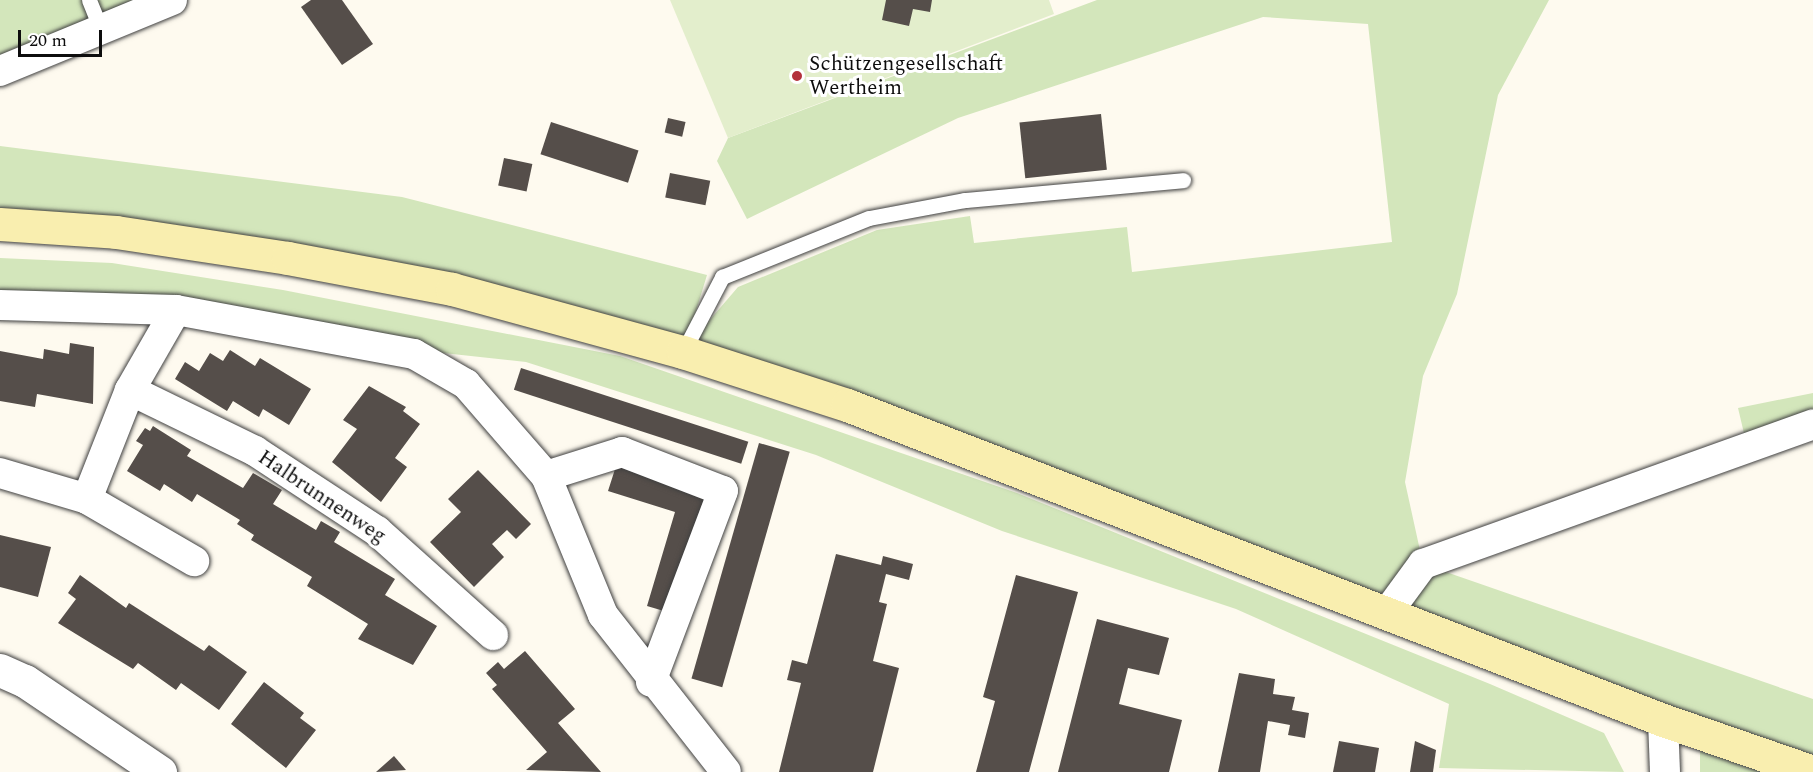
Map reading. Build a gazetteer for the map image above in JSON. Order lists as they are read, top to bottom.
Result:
{
  "streets": {
    "street": ["Halbrunnenweg"]
  },
  "places": ["Schützengesellschaft Wertheim"],
  "scale_bar": "20 m"
}
